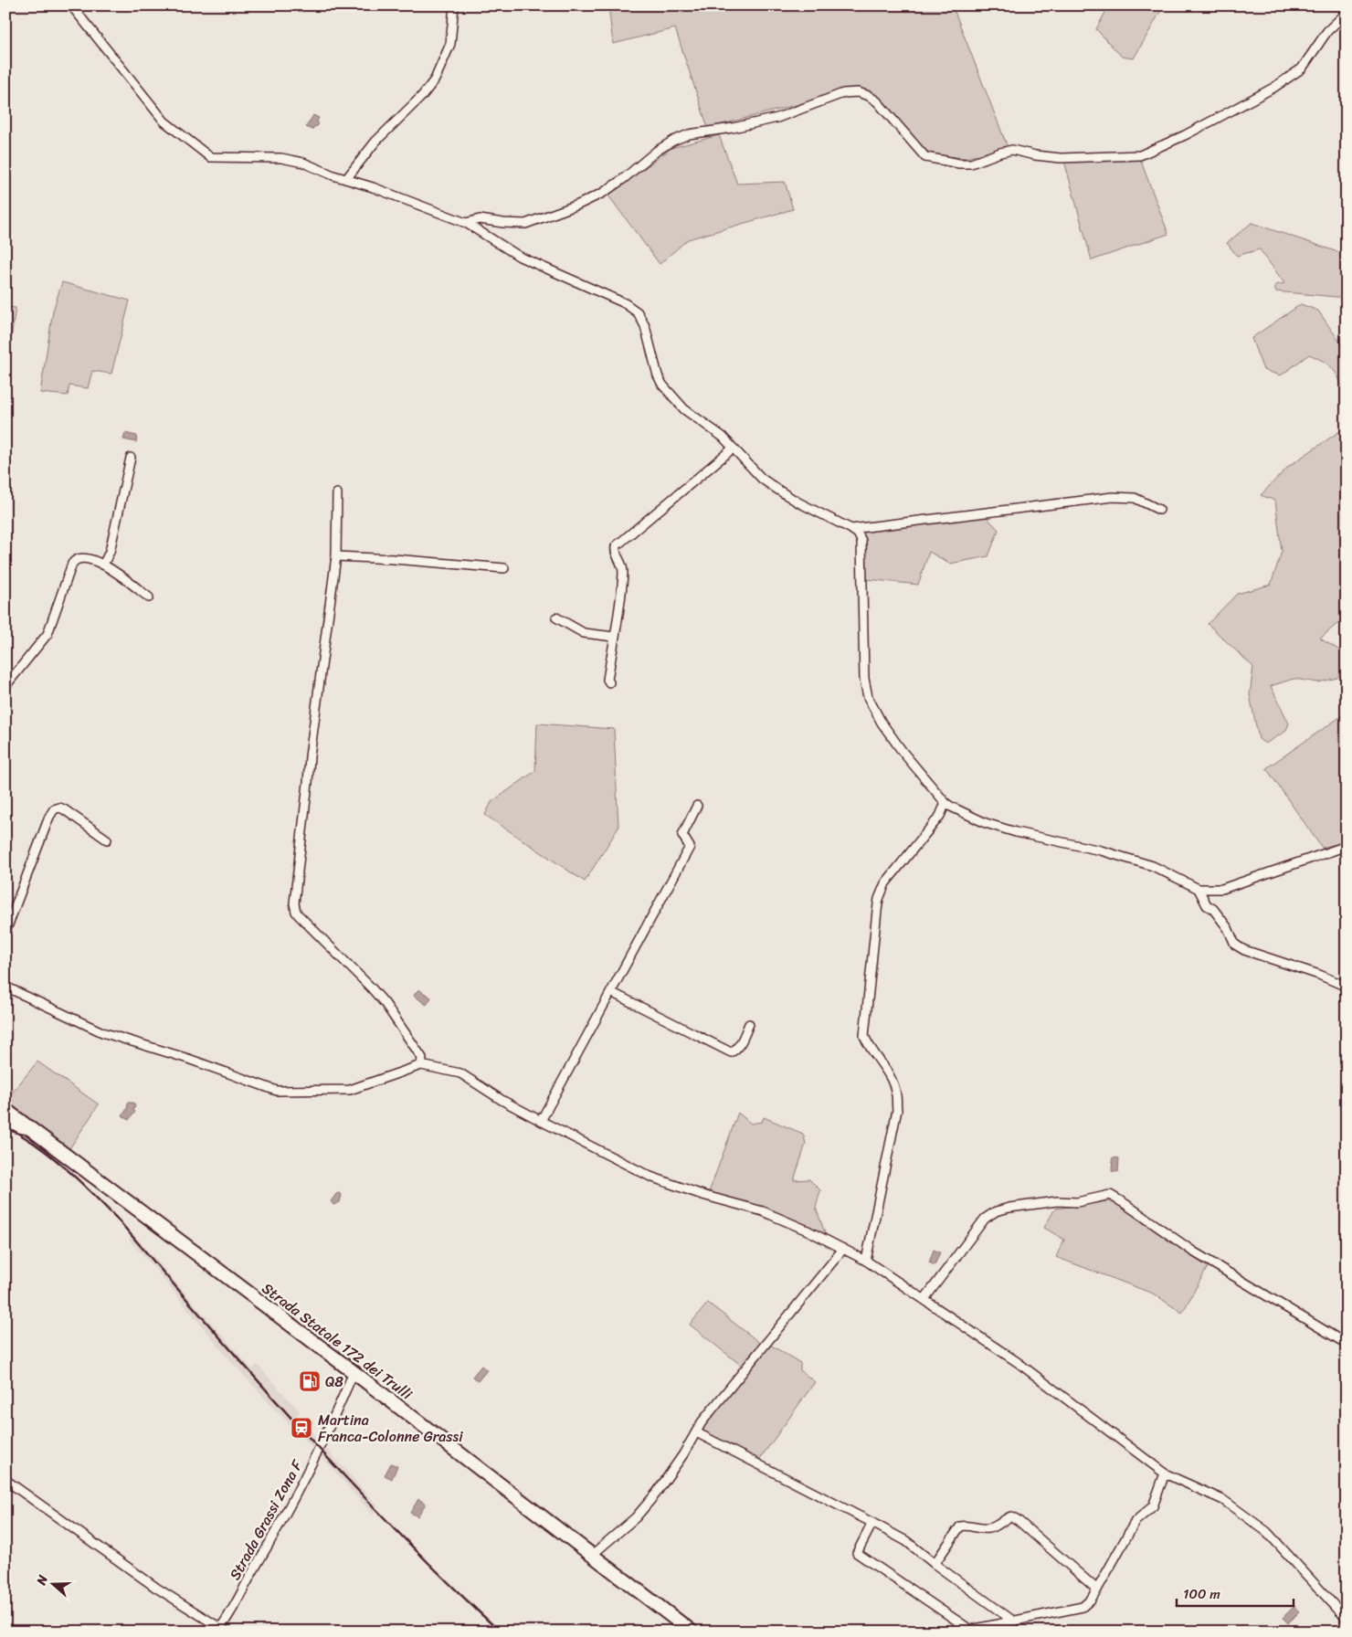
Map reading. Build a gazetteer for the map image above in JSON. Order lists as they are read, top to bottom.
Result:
{
  "streets": {
    "main road": ["Strada Statale 172 dei Trulli"],
    "street": ["Strada Grassi Zona F"]
  },
  "crossings": [
    ["Strada Statale 172 dei Trulli", "Strada Grassi Zona F"]
  ],
  "places": {
    "fuel station": ["Q8"],
    "station": ["Martina Franca-Colonne Grassi"]
  },
  "scale_bar": "100 m",
  "north": "left"
}
